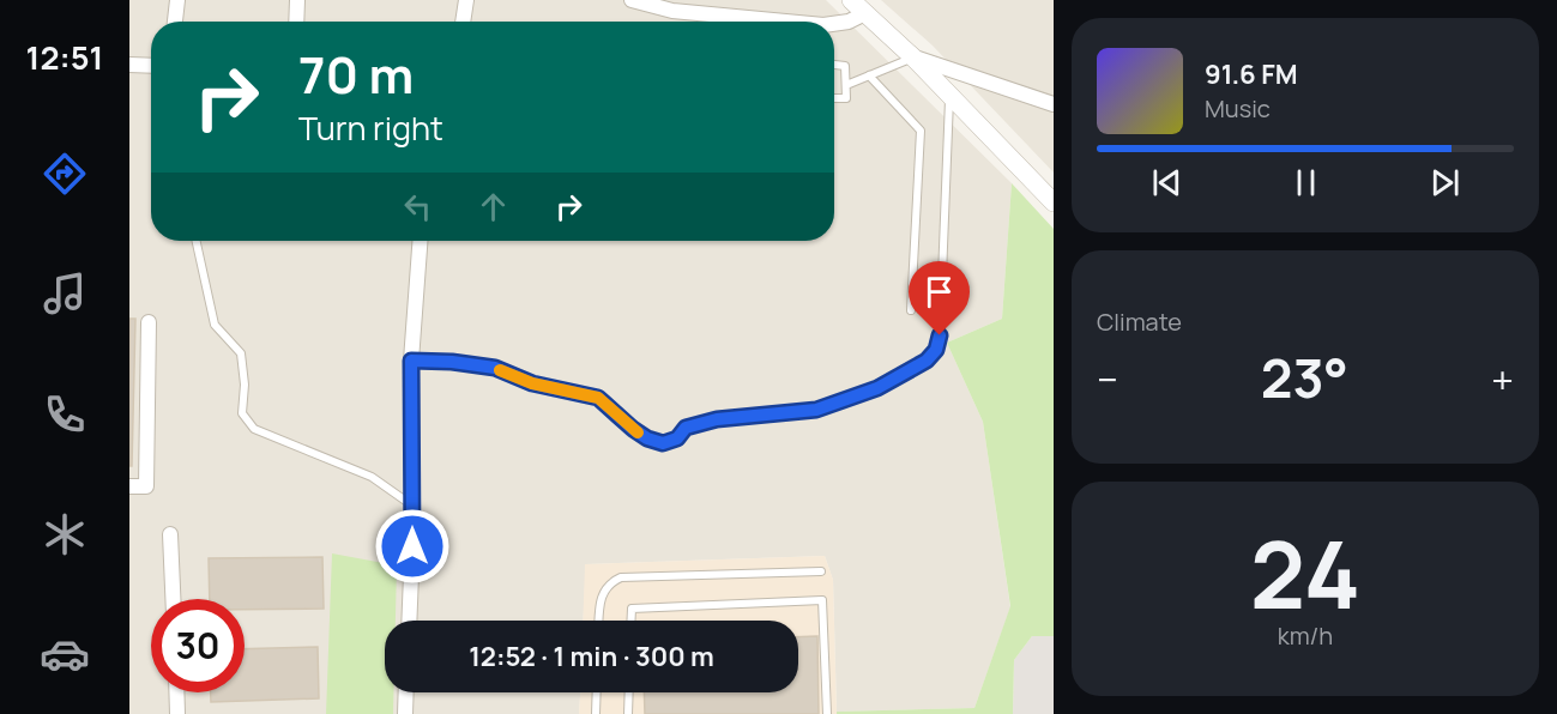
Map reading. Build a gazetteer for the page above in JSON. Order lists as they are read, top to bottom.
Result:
{
  "page": {
    "tabs": "12:51",
    "turn": ["70 m", "Turn right"],
    "song": ["91.6 FM", "Music"],
    "tile": [
      "Climate",
      ["24", "km/h"]
    ],
    "heat": ["−", "23°", "+"],
    "limit": "30",
    "trip": "12:52 · 1 min · 300 m"
  }
}
